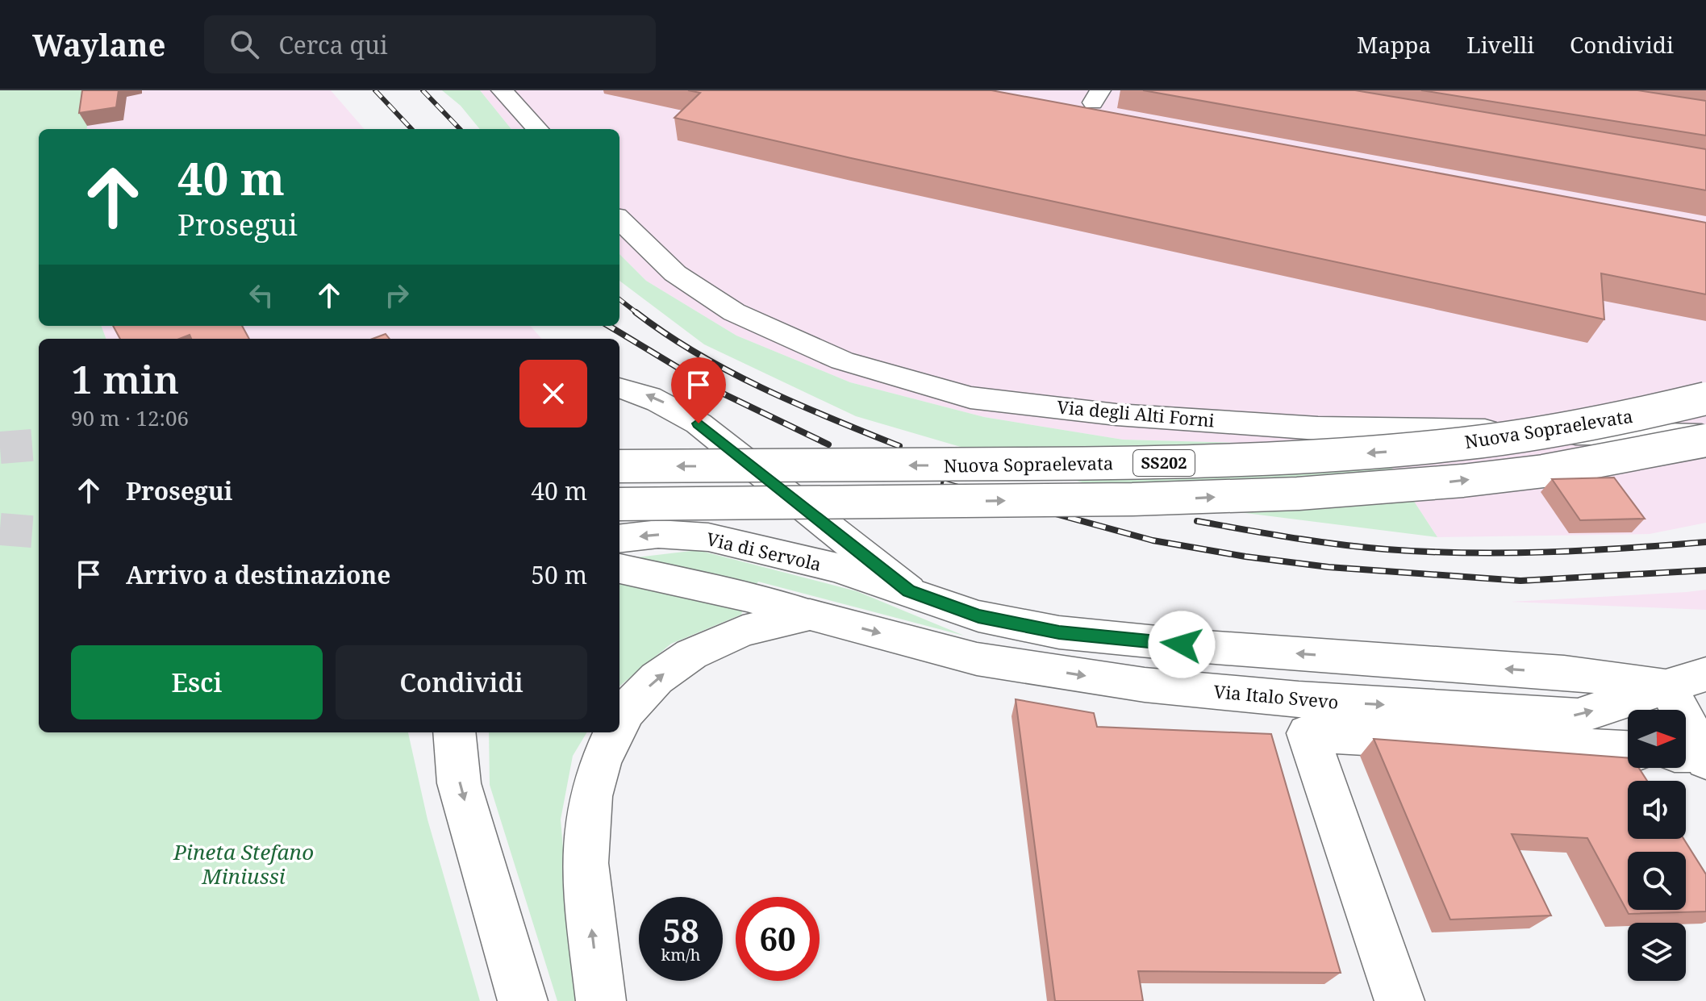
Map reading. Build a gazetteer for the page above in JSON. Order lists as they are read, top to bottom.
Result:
{
  "streets": {
    "main road": [
      "Via degli Alti Forni",
      "Nuova Sopraelevata",
      "SS202",
      "Via di Servola",
      "Via Italo Svevo"
    ]
  },
  "crossings": [
    ["Via degli Alti Forni", "Nuova Sopraelevata"],
    ["Via di Servola", "Via Italo Svevo"]
  ],
  "parks": ["Pineta Stefano Miniussi"],
  "north": "right",
  "page": {
    "header": "Waylane",
    "search": "Cerca qui",
    "nav": ["Mappa", "Livelli", "Condividi"],
    "turn": ["40 m", "Prosegui"],
    "heading": ["1 min", "90 m · 12:06"],
    "list": [
      {
        "name": "Prosegui",
        "value": "40 m"
      },
      {
        "name": "Arrivo a destinazione",
        "value": "50 m"
      }
    ],
    "buttons": ["Esci", "Condividi"],
    "speed": "58 km/h",
    "limit": "60"
  }
}
